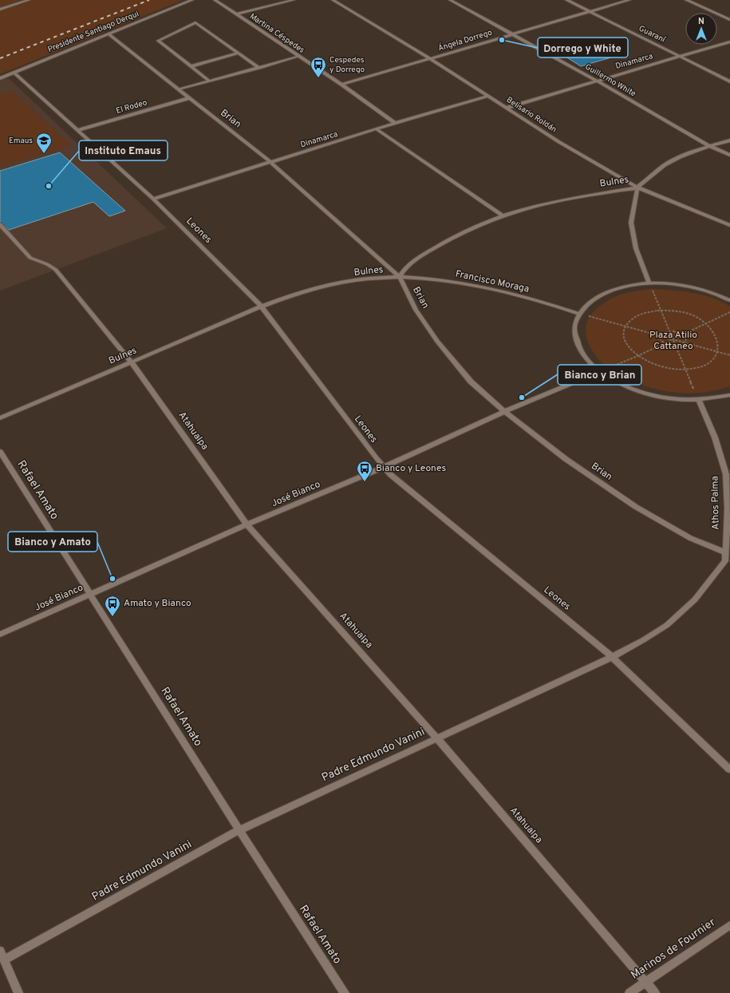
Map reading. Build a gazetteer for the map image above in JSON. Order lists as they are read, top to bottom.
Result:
{
  "streets": {
    "street": [
      "Presidente Santiago Derqui",
      "Martina Céspedes",
      "Guaraní",
      "Ángela Dorrego",
      "Dinamarca",
      "Guillermo White",
      "El Rodeo",
      "Belisario Roldán",
      "Brian",
      "Bulnes",
      "Leones",
      "Francisco Moraga",
      "Atahualpa",
      "Rafael Amato",
      "José Bianco",
      "Athos Palma",
      "Padre Edmundo Vanini",
      "Marinos de Fournier"
    ]
  },
  "crossings": [
    ["Presidente Santiago Derqui", "Brian"],
    ["Presidente Santiago Derqui", "Leones"],
    ["Martina Céspedes", "Ángela Dorrego"],
    ["Martina Céspedes", "Dinamarca"],
    ["Guaraní", "Ángela Dorrego"],
    ["Guaraní", "Dinamarca"],
    ["Ángela Dorrego", "Guillermo White"],
    ["Ángela Dorrego", "Belisario Roldán"],
    ["Dinamarca", "Guillermo White"],
    ["Dinamarca", "Belisario Roldán"],
    ["Dinamarca", "Brian"],
    ["Dinamarca", "Leones"],
    ["Guillermo White", "Bulnes"],
    ["El Rodeo", "Brian"],
    ["El Rodeo", "Leones"],
    ["Belisario Roldán", "Bulnes"],
    ["Brian", "Bulnes"],
    ["Brian", "Francisco Moraga"],
    ["Brian", "José Bianco"],
    ["Brian", "Athos Palma"],
    ["Brian", "Padre Edmundo Vanini"],
    ["Bulnes", "Leones"],
    ["Bulnes", "Francisco Moraga"],
    ["Bulnes", "Atahualpa"],
    ["Leones", "José Bianco"],
    ["Leones", "Padre Edmundo Vanini"],
    ["Atahualpa", "José Bianco"],
    ["Atahualpa", "Padre Edmundo Vanini"],
    ["Atahualpa", "Marinos de Fournier"],
    ["Rafael Amato", "José Bianco"],
    ["Rafael Amato", "Padre Edmundo Vanini"],
    ["Athos Palma", "Padre Edmundo Vanini"]
  ],
  "parks": ["Plaza Atilio Cattaneo"],
  "places": {
    "other": [
      "Dorrego y White",
      "Instituto Emaus",
      "Bianco y Brian",
      "Bianco y Amato"
    ],
    "bus stop": ["Cespedes y Dorrego", "Bianco y Leones", "Amato y Bianco"],
    "school or university": ["Emaus"]
  },
  "north": "top"
}
